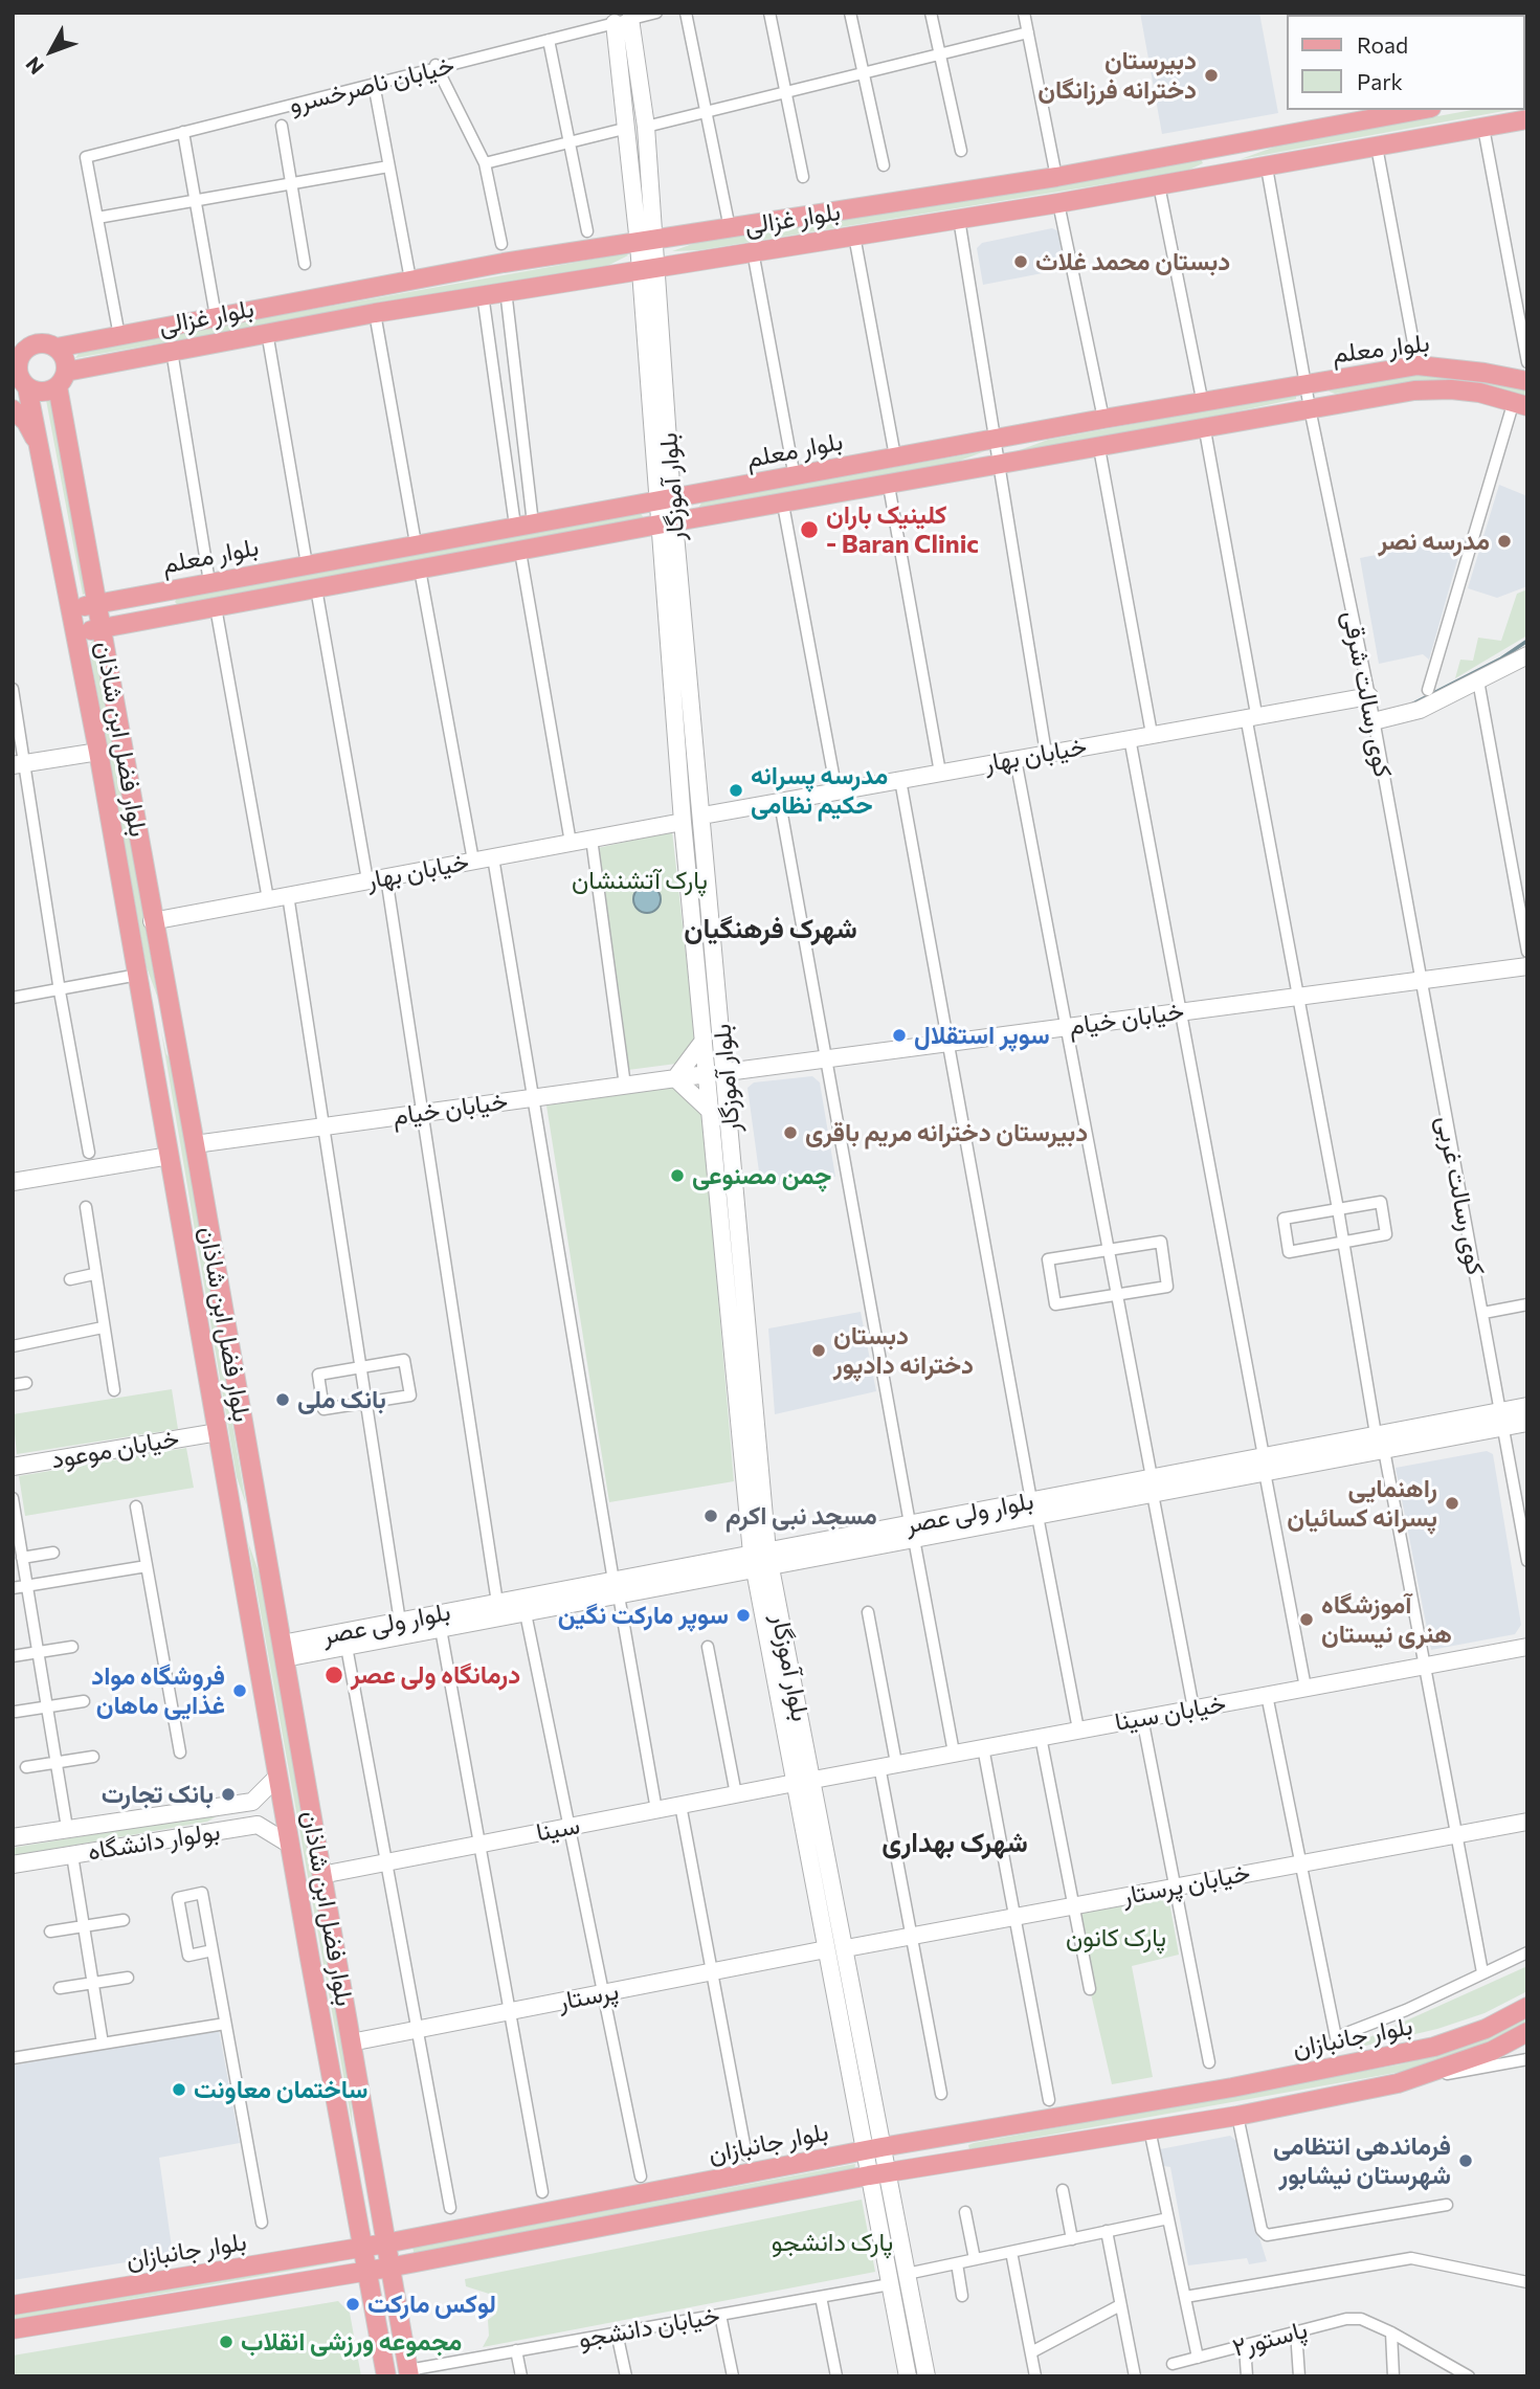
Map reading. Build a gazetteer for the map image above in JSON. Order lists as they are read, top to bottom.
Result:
{
  "streets": {
    "main road": [
      "بلوار غزالی",
      "بلوار معلم",
      "بلوار آموزگار",
      "بلوار فضل ابن شاذان",
      "خیابان بهار",
      "خیابان خیام",
      "خیابان موعود",
      "بلوار ولی عصر",
      "خیابان سینا",
      "سینا",
      "بولوار دانشگاه",
      "خیابان پرستار",
      "پرستار",
      "بلوار جانبازان"
    ],
    "street": [
      "خیابان ناصرخسرو",
      "کوی رسالت شرقی",
      "کوی رسالت غربی",
      "خیابان دانشجو",
      "پاستور۲"
    ]
  },
  "crossings": [
    ["خیابان ناصرخسرو", "بلوار آموزگار"],
    ["بلوار غزالی", "بلوار آموزگار"],
    ["بلوار غزالی", "کوی رسالت شرقی"],
    ["بلوار غزالی", "بلوار فضل ابن شاذان"],
    ["بلوار معلم", "بلوار آموزگار"],
    ["بلوار معلم", "کوی رسالت شرقی"],
    ["بلوار معلم", "بلوار فضل ابن شاذان"],
    ["بلوار آموزگار", "خیابان بهار"],
    ["بلوار آموزگار", "خیابان خیام"],
    ["بلوار آموزگار", "بلوار ولی عصر"],
    ["بلوار آموزگار", "خیابان سینا"],
    ["بلوار آموزگار", "سینا"],
    ["بلوار آموزگار", "خیابان پرستار"],
    ["بلوار آموزگار", "پرستار"],
    ["بلوار آموزگار", "بلوار جانبازان"],
    ["کوی رسالت شرقی", "خیابان بهار"],
    ["کوی رسالت شرقی", "خیابان خیام"],
    ["کوی رسالت شرقی", "کوی رسالت غربی"],
    ["بلوار فضل ابن شاذان", "خیابان بهار"],
    ["بلوار فضل ابن شاذان", "خیابان خیام"],
    ["بلوار فضل ابن شاذان", "خیابان موعود"],
    ["بلوار فضل ابن شاذان", "بلوار ولی عصر"],
    ["بلوار فضل ابن شاذان", "سینا"],
    ["بلوار فضل ابن شاذان", "بولوار دانشگاه"],
    ["بلوار فضل ابن شاذان", "پرستار"],
    ["بلوار فضل ابن شاذان", "بلوار جانبازان"],
    ["بلوار فضل ابن شاذان", "خیابان دانشجو"],
    ["خیابان خیام", "کوی رسالت غربی"],
    ["کوی رسالت غربی", "بلوار ولی عصر"],
    ["بلوار جانبازان", "پاستور۲"]
  ],
  "districts": ["شهرک فرهنگیان", "شهرک بهداری"],
  "parks": ["پارک آتشنشان", "پارک کانون", "پارک دانشجو"],
  "places": [
    "دبیرستان دخترانه فرزانگان",
    "دبستان محمد غلاث",
    "کلینیک باران - Baran Clinic",
    "مدرسه نصر",
    "مدرسه پسرانه حکیم نظامی",
    "سوپر استقلال",
    "دبیرستان دخترانه مریم باقری",
    "چمن مصنوعی",
    "دبستان دخترانه دادپور",
    "بانک ملی",
    "راهنمایی پسرانه کسائیان",
    "مسجد نبی اکرم",
    "سوپر مارکت نگین",
    "آموزشگاه هنری نیستان",
    "درمانگاه ولی عصر",
    "فروشگاه مواد غذایی ماهان",
    "بانک تجارت",
    "ساختمان معاونت",
    "فرماندهی انتظامی شهرستان نیشابور",
    "لوکس مارکت",
    "مجموعه ورزشی انقلاب"
  ],
  "legend": ["Road", "Park"],
  "north": "bottom left"
}
